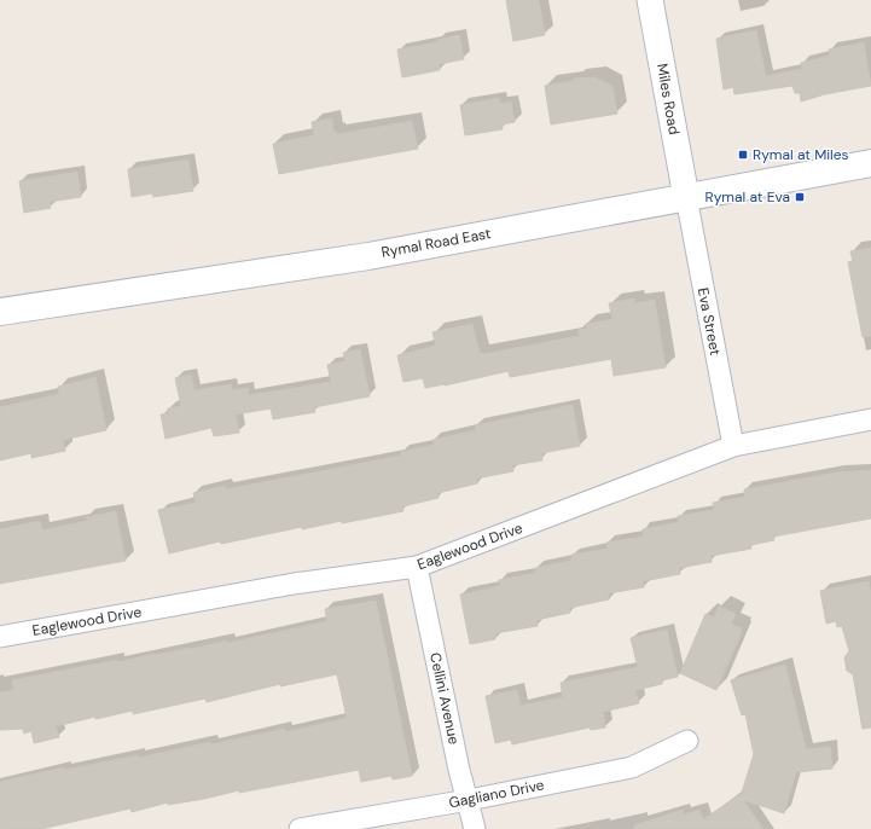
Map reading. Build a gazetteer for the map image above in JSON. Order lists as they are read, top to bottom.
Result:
{
  "streets": {
    "main road": ["Rymal Road East"],
    "street": [
      "Miles Road",
      "Eva Street",
      "Eaglewood Drive",
      "Cellini Avenue",
      "Gagliano Drive"
    ]
  },
  "crossings": [
    ["Miles Road", "Rymal Road East"],
    ["Miles Road", "Eva Street"],
    ["Rymal Road East", "Eva Street"],
    ["Eva Street", "Eaglewood Drive"],
    ["Eaglewood Drive", "Cellini Avenue"],
    ["Cellini Avenue", "Gagliano Drive"]
  ],
  "places": {
    "transit": ["Rymal at Miles", "Rymal at Eva"]
  }
}
